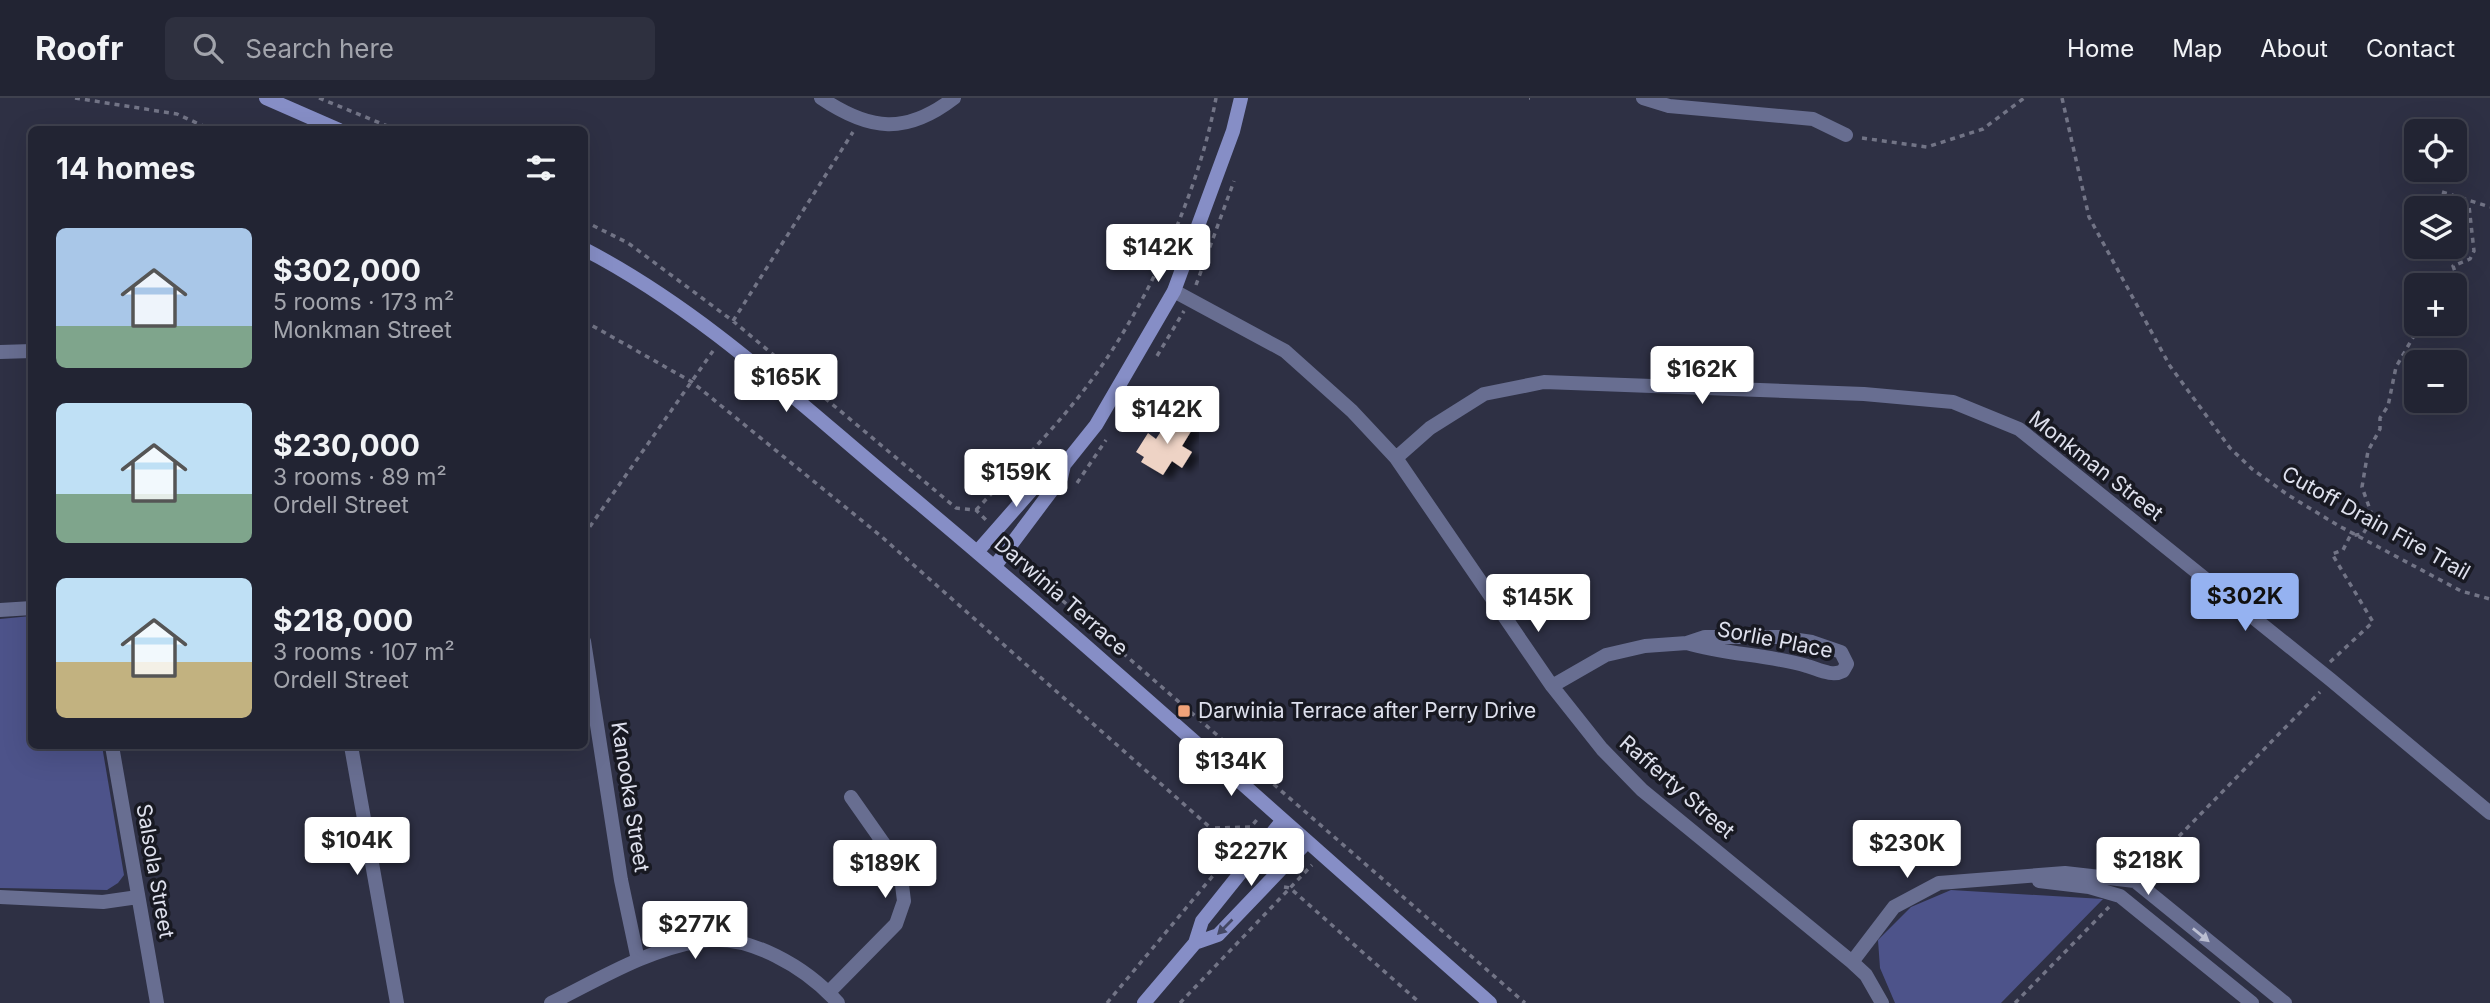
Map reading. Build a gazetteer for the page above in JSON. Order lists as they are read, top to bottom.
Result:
{
  "streets": {
    "main road": ["Darwinia Terrace"],
    "street": [
      "Monkman Street",
      "Sorlie Place",
      "Rafferty Street",
      "Kanooka Street",
      "Salsola Street"
    ],
    "path": ["Cutoff Drain Fire Trail"]
  },
  "crossings": [
    ["Monkman Street", "Rafferty Street"],
    ["Sorlie Place", "Rafferty Street"]
  ],
  "places": {
    "transit": ["Darwinia Terrace after Perry Drive"]
  },
  "page": {
    "header": "Roofr",
    "search": "Search here",
    "nav": [
      "Home",
      "Map",
      "About",
      "Contact"
    ],
    "map_buttons": ["+", "−"],
    "heading": "14 homes",
    "list": [
      {
        "name": "$302,000",
        "note": "5 rooms · 173 m² · Monkman Street"
      },
      {
        "name": "$230,000",
        "note": "3 rooms · 89 m² · Ordell Street"
      },
      {
        "name": "$218,000",
        "note": "3 rooms · 107 m² · Ordell Street"
      }
    ],
    "price": [
      "$142K",
      "$162K",
      "$165K",
      "$142K",
      "$159K",
      "$302K",
      "$145K",
      "$134K",
      "$104K",
      "$230K",
      "$227K",
      "$218K",
      "$189K",
      "$277K"
    ]
  }
}
